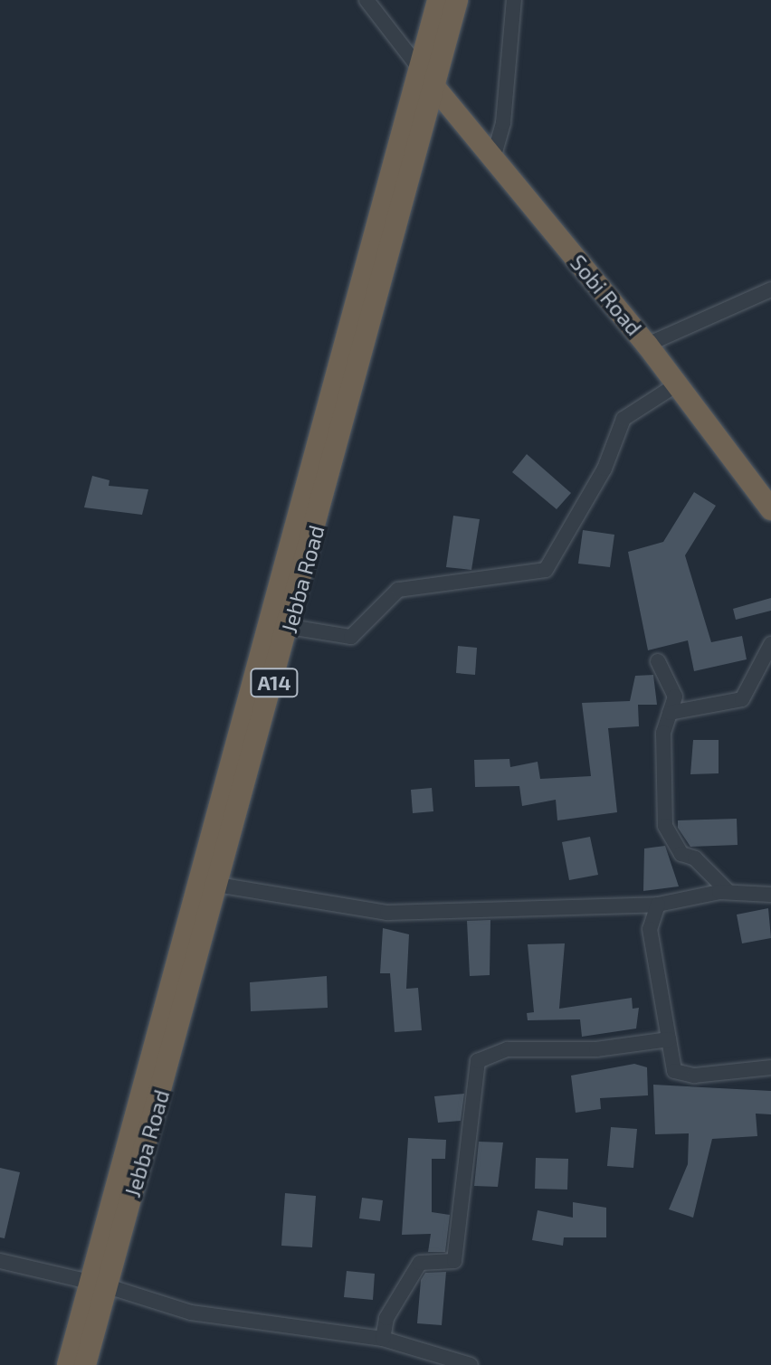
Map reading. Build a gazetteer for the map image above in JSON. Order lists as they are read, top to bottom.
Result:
{
  "streets": {
    "highway": ["Sobi Road", "Jebba Road", "A14"]
  },
  "crossings": [
    ["Sobi Road", "Jebba Road"],
    ["Jebba Road", "A14"]
  ]
}
